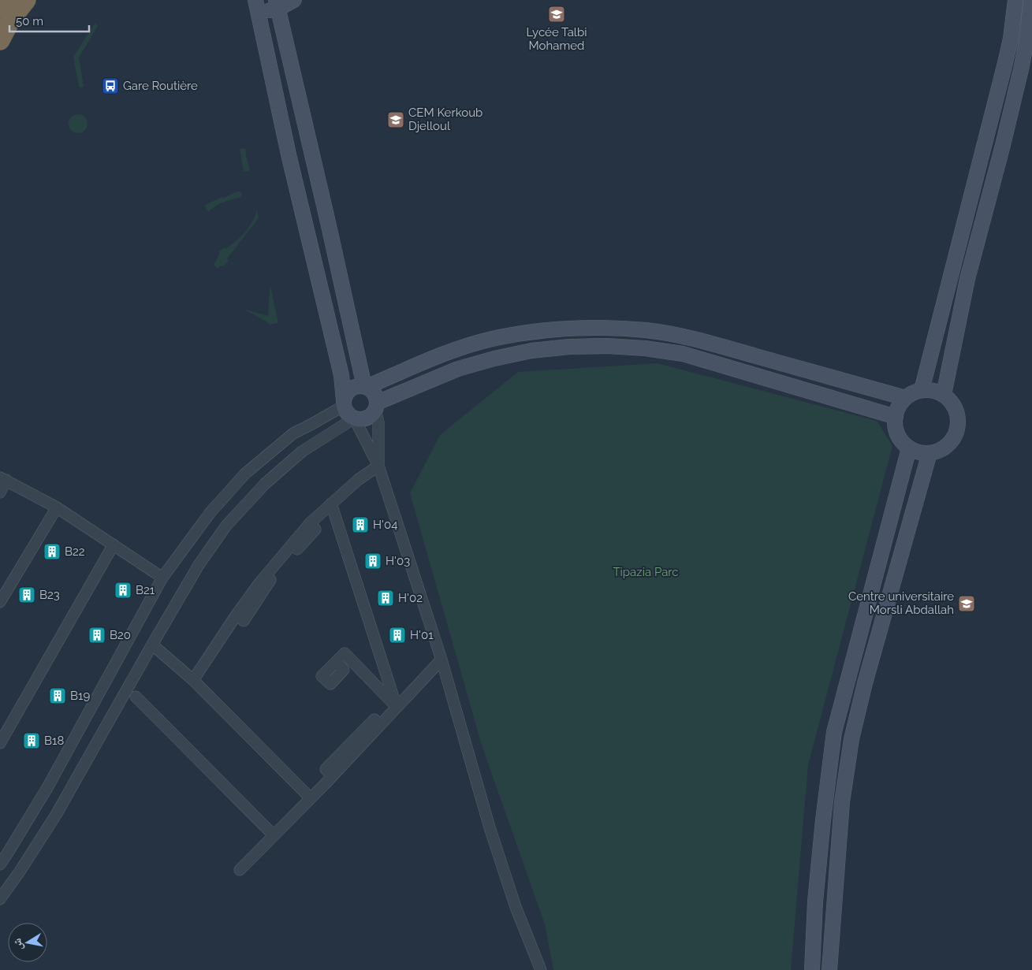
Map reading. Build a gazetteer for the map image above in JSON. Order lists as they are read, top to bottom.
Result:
{
  "parks": ["Tipazia Parc"],
  "places": {
    "school or university": ["Lycée Talbi Mohamed", "CEM Kerkoub Djelloul", "Centre universitaire Morsli Abdallah"],
    "bus stop": ["Gare Routière"],
    "building": [
      "H'04",
      "B22",
      "H'03",
      "B21",
      "B23",
      "H'02",
      "B20",
      "H'01",
      "B19",
      "B18"
    ]
  },
  "scale_bar": "50 m",
  "north": "left"
}
